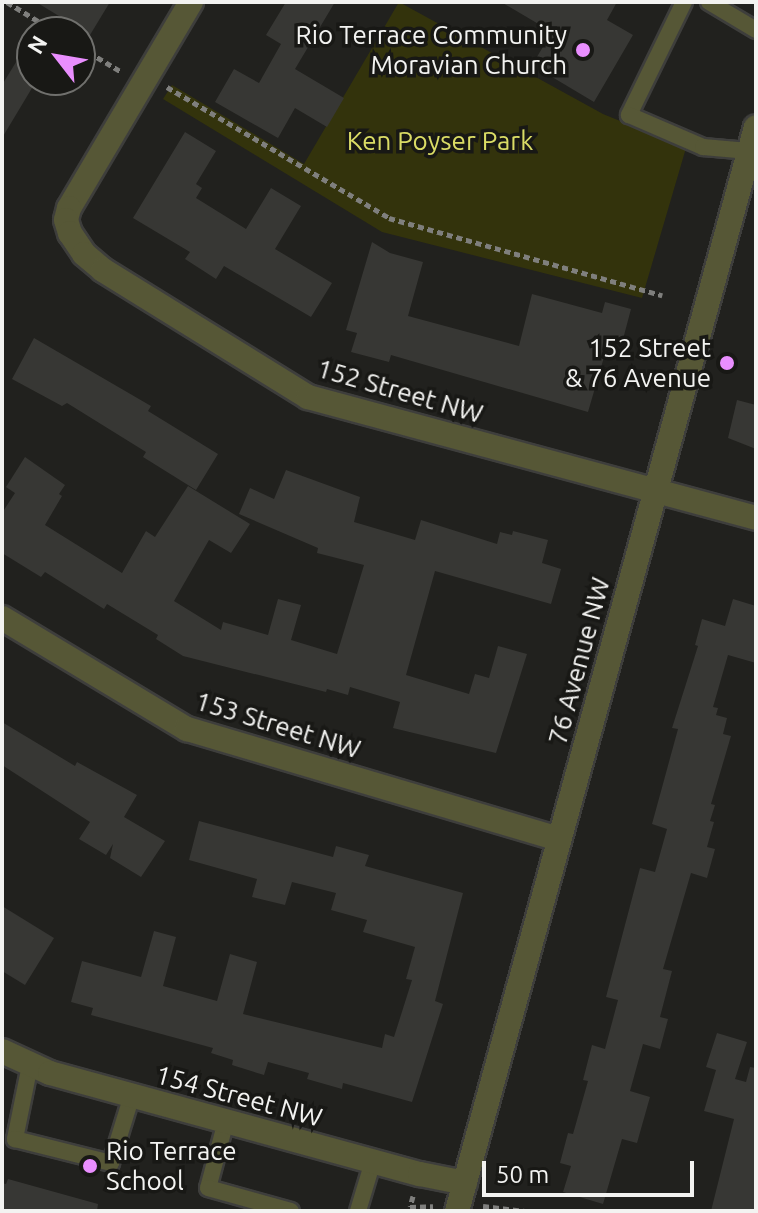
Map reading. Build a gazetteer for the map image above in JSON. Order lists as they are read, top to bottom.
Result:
{
  "streets": {
    "street": [
      "152 Street NW",
      "76 Avenue NW",
      "153 Street NW",
      "154 Street NW"
    ]
  },
  "crossings": [
    ["152 Street NW", "76 Avenue NW"],
    ["76 Avenue NW", "153 Street NW"],
    ["76 Avenue NW", "154 Street NW"]
  ],
  "parks": ["Ken Poyser Park"],
  "places": ["Rio Terrace Community Moravian Church", "152 Street & 76 Avenue", "Rio Terrace School"],
  "scale_bar": "50 m",
  "north": "top left"
}
